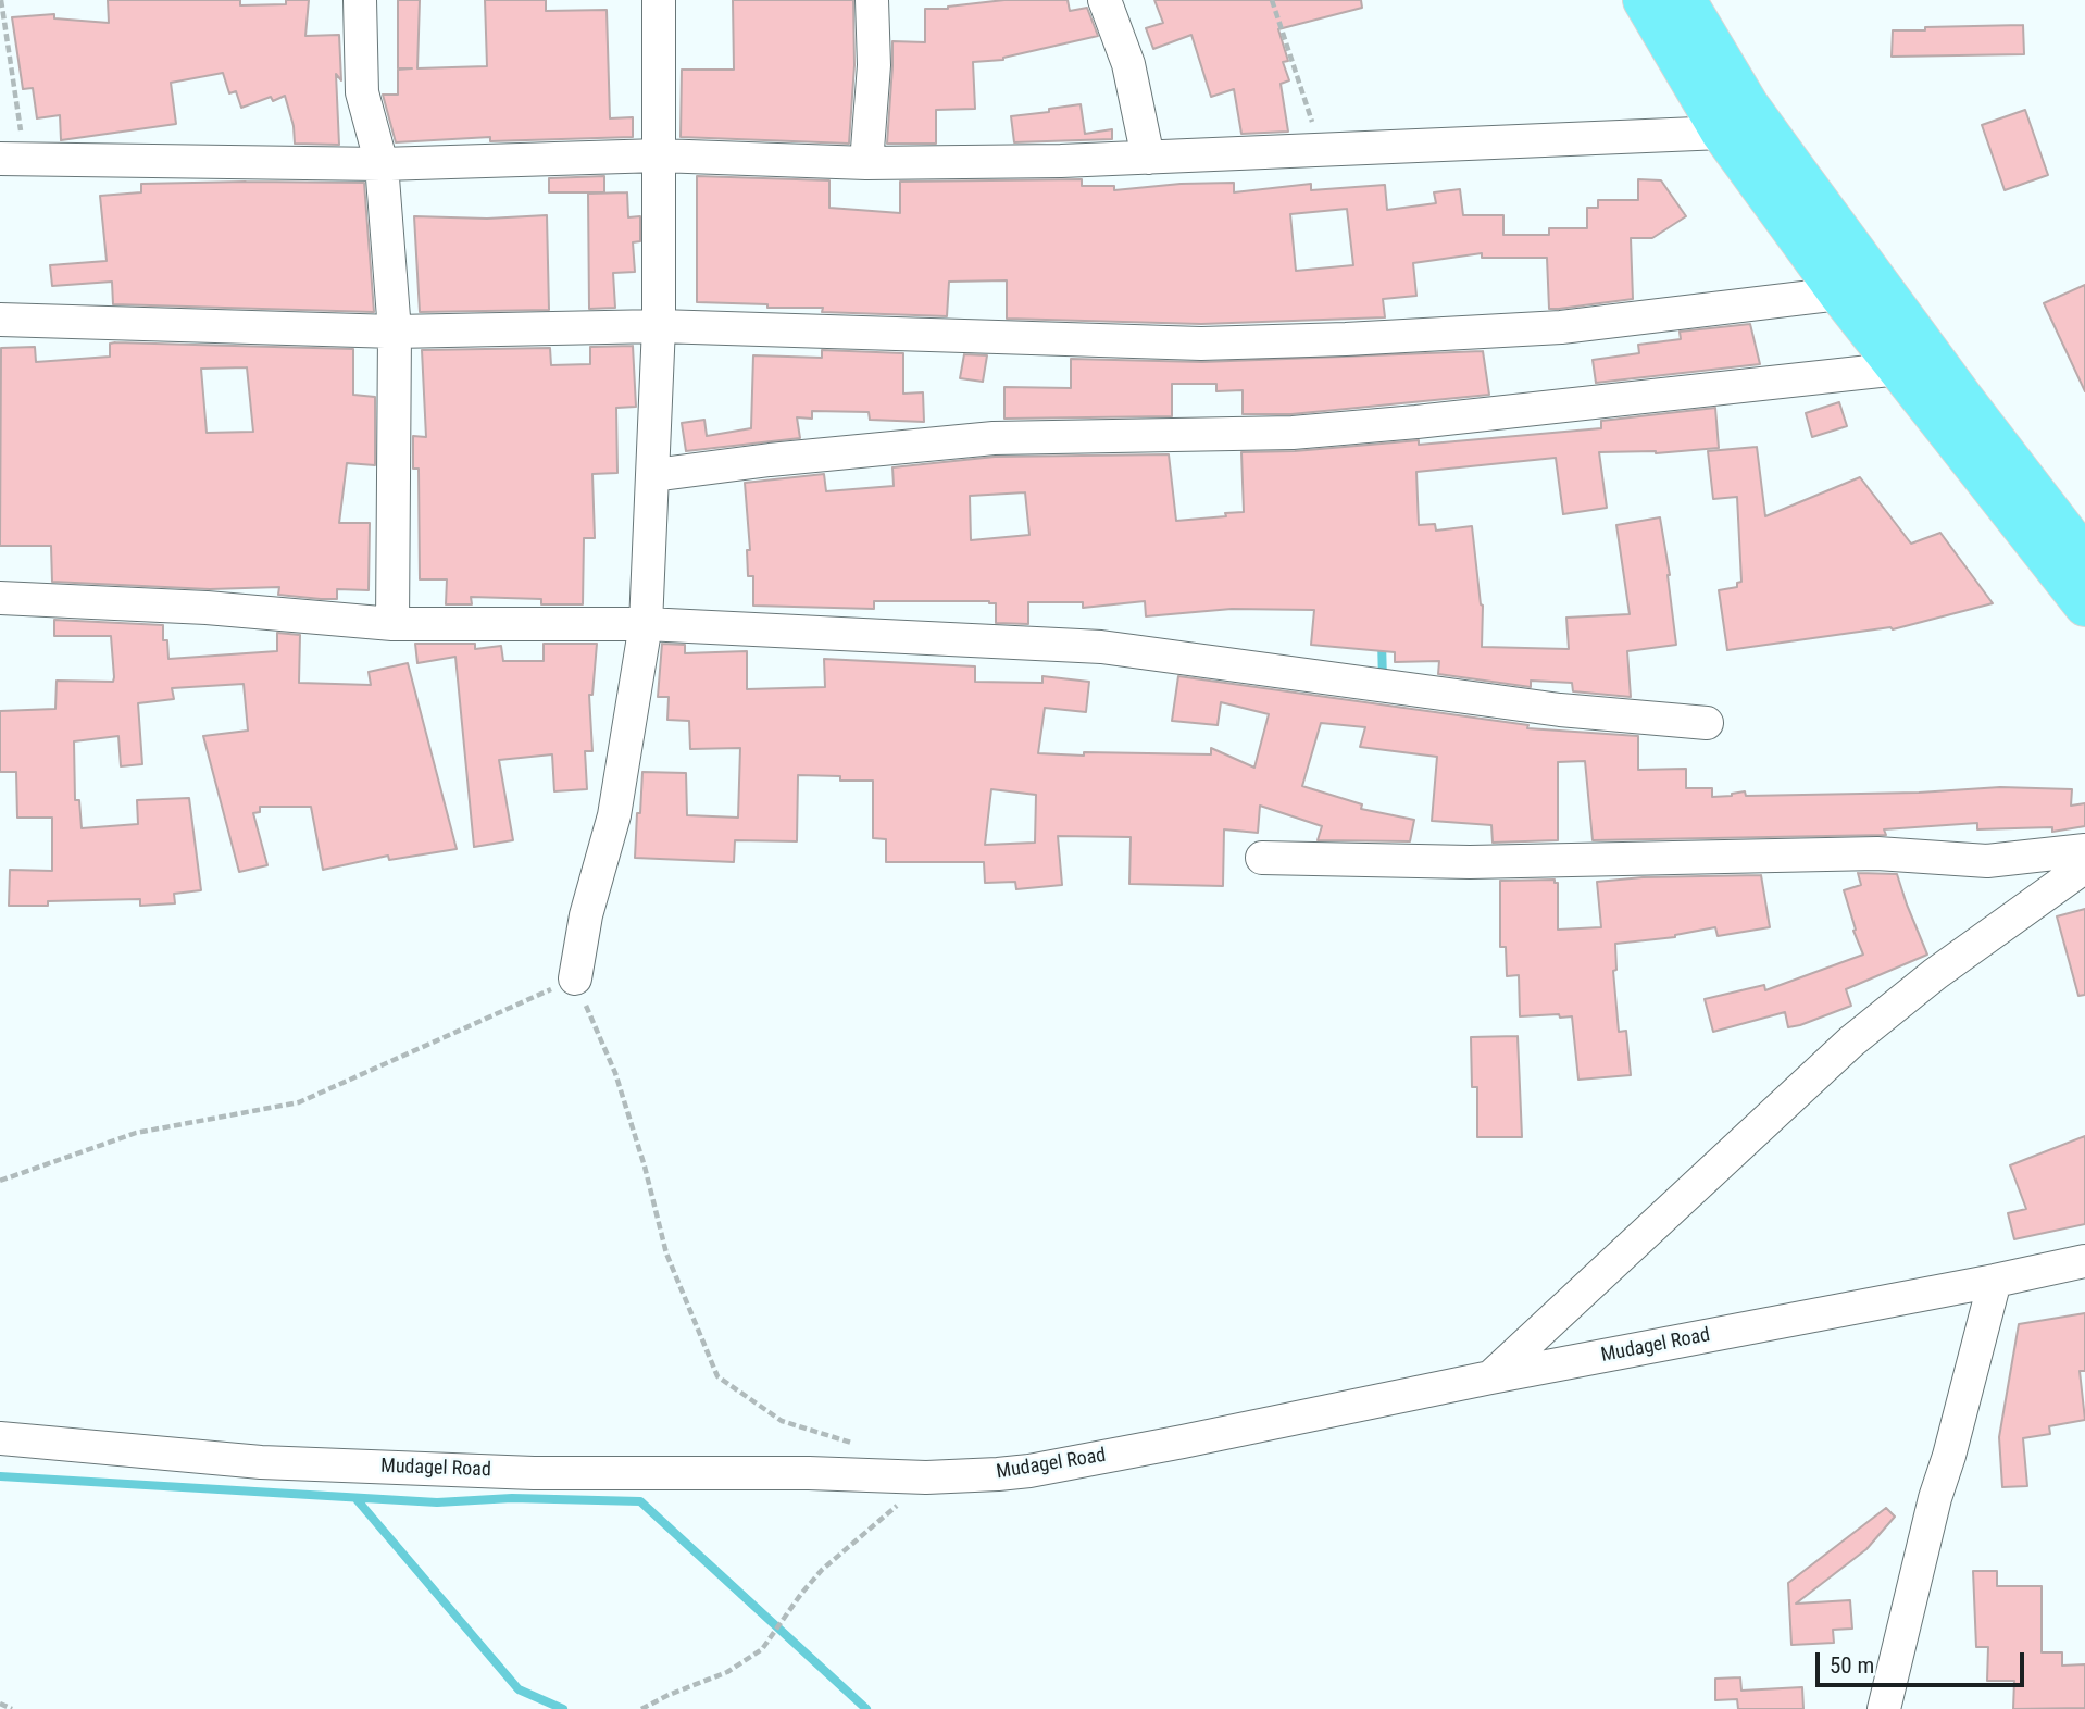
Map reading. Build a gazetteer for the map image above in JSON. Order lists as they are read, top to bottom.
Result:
{
  "streets": {
    "street": ["Mudagel Road"]
  },
  "scale_bar": "50 m"
}
